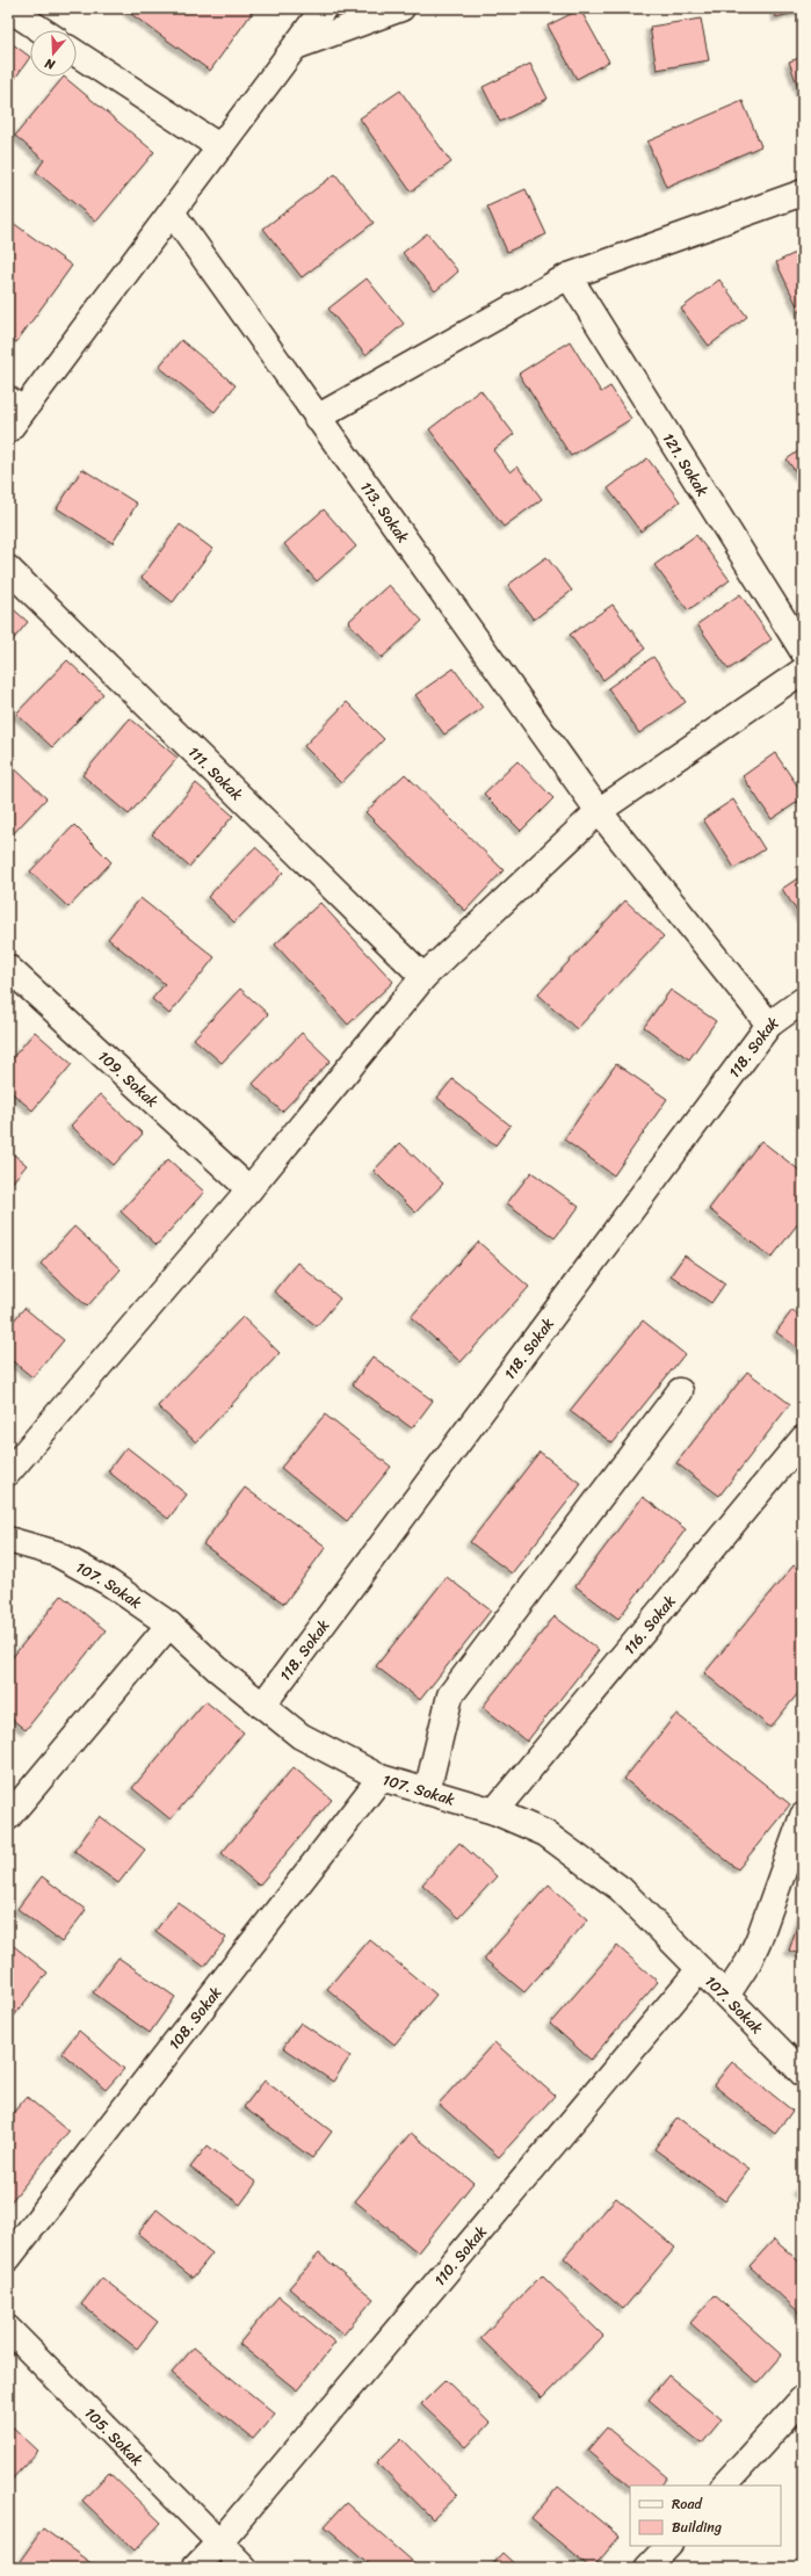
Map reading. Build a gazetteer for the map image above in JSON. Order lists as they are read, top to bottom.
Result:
{
  "streets": {
    "street": [
      "121. Sokak",
      "113. Sokak",
      "111. Sokak",
      "118. Sokak",
      "109. Sokak",
      "107. Sokak",
      "116. Sokak",
      "108. Sokak",
      "110. Sokak",
      "105. Sokak"
    ]
  },
  "crossings": [
    ["113. Sokak", "118. Sokak"],
    ["118. Sokak", "107. Sokak"],
    ["107. Sokak", "116. Sokak"],
    ["107. Sokak", "108. Sokak"],
    ["107. Sokak", "110. Sokak"],
    ["110. Sokak", "105. Sokak"]
  ],
  "legend": ["Road", "Building"],
  "north": "bottom"
}
